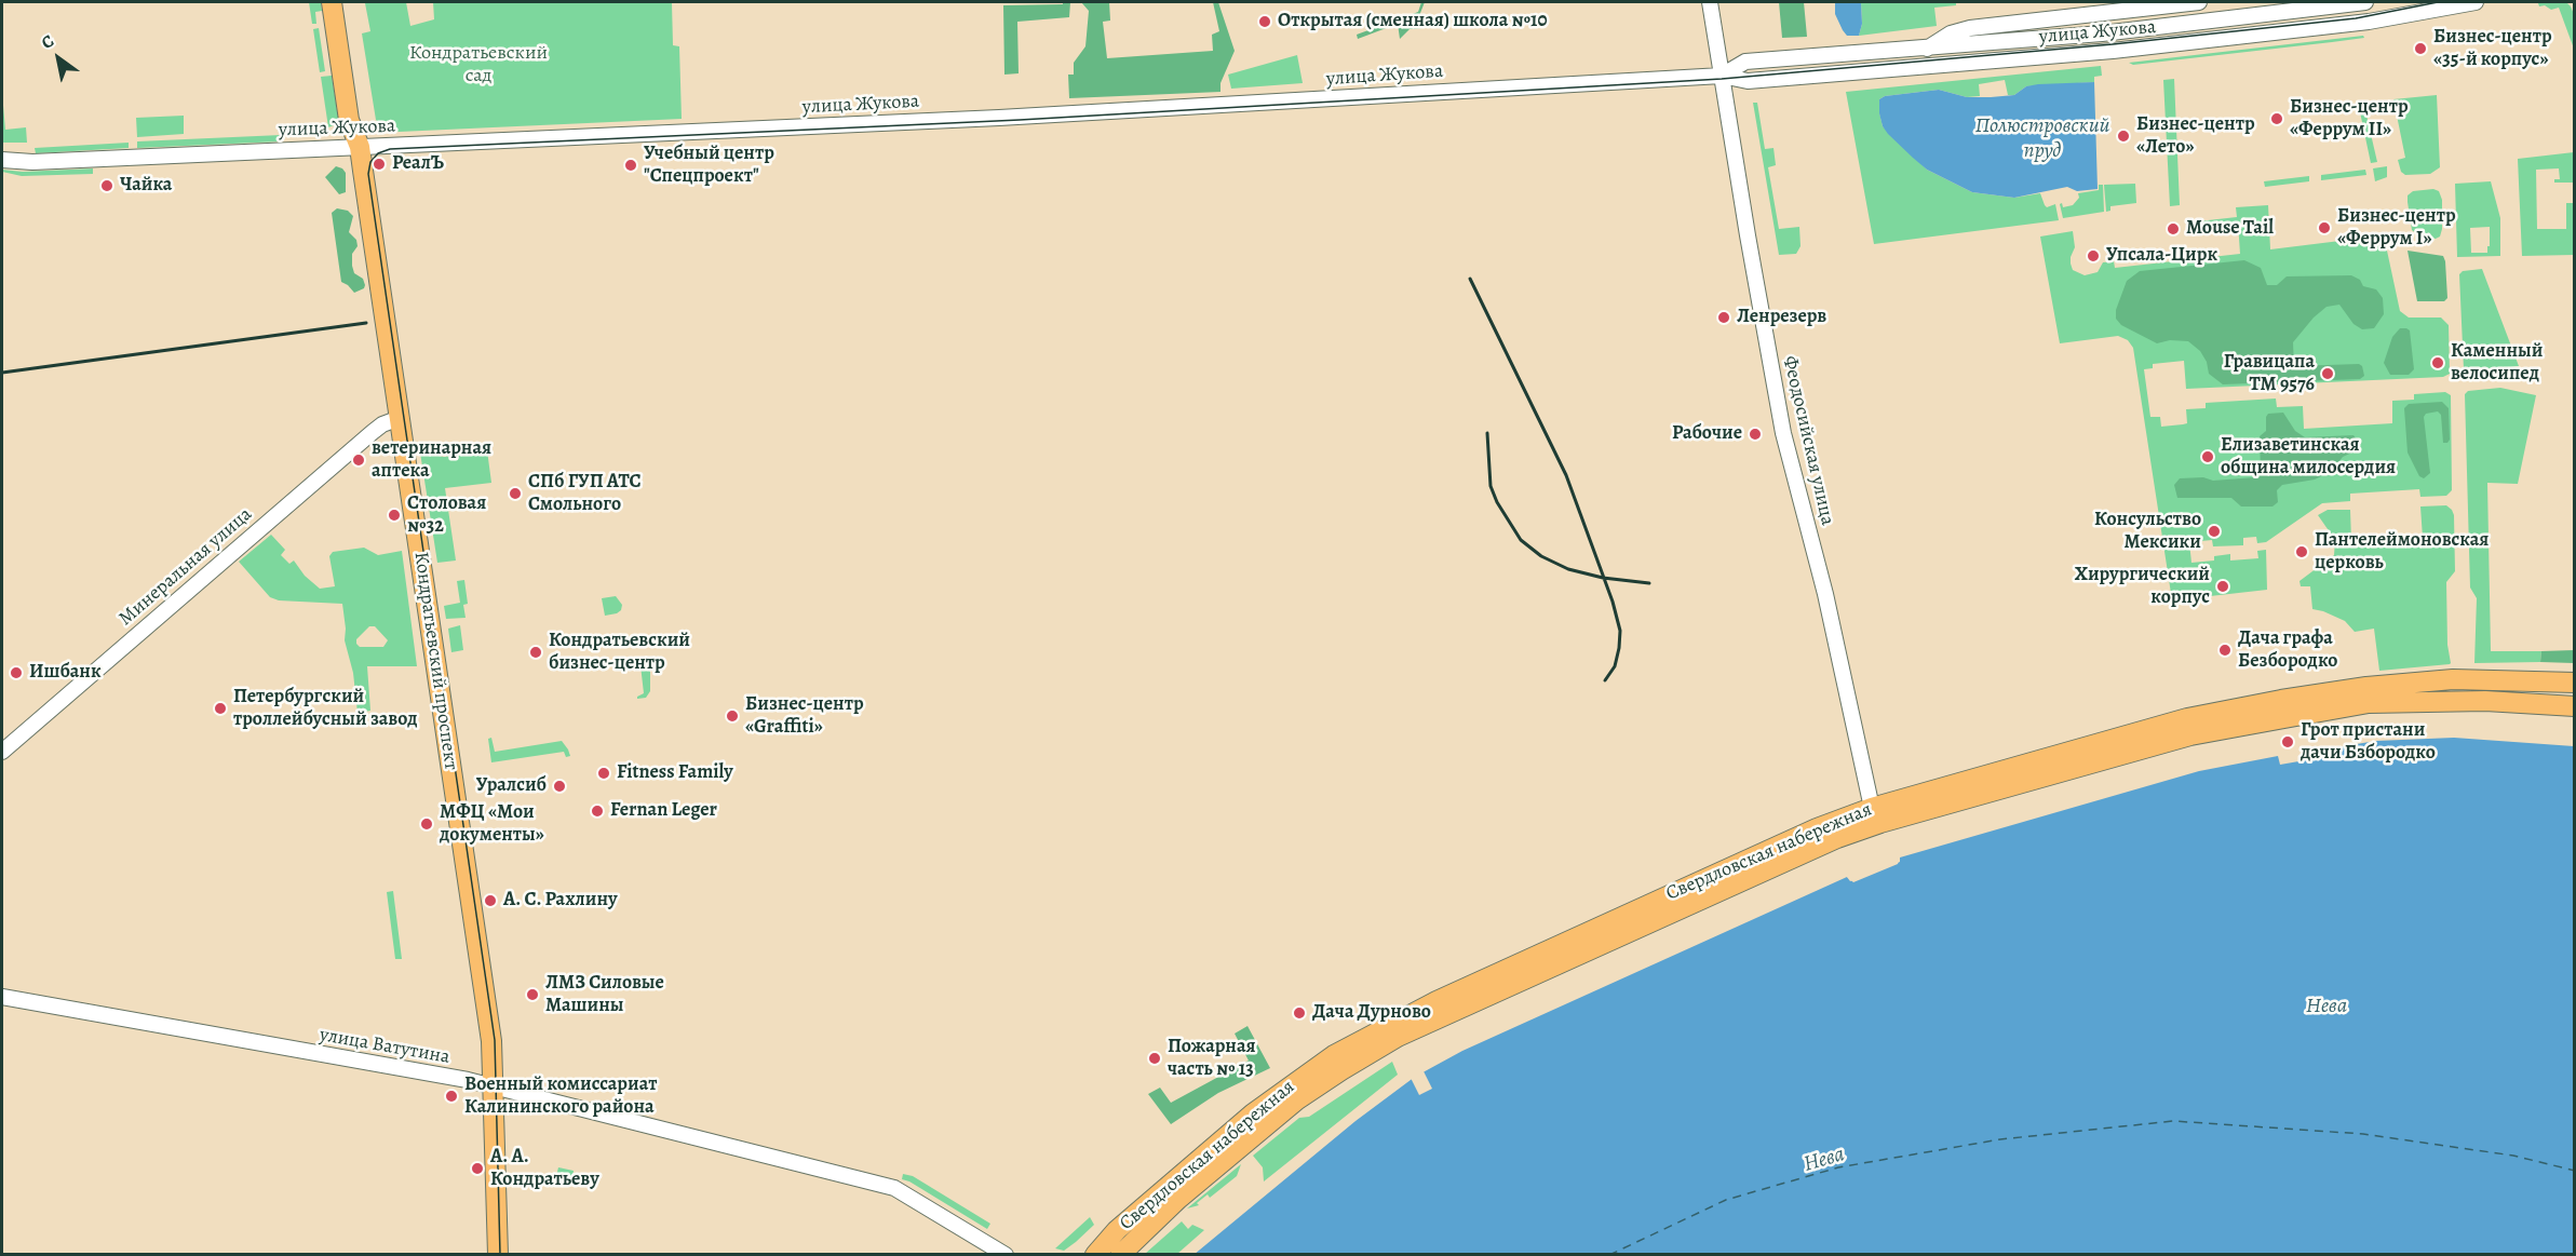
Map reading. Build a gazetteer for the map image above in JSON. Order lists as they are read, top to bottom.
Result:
{
  "streets": {
    "main road": ["Кондратьевский проспект", "Свердловская набережная"],
    "street": [
      "улица Жукова",
      "Феодосийская улица",
      "Минеральная улица",
      "улица Ватутина"
    ]
  },
  "crossings": [
    ["улица Жукова", "Феодосийская улица"],
    ["улица Жукова", "Кондратьевский проспект"],
    ["Феодосийская улица", "Свердловская набережная"],
    ["Минеральная улица", "Кондратьевский проспект"],
    ["Кондратьевский проспект", "улица Ватутина"]
  ],
  "water": ["Полюстровский пруд", "Нева"],
  "parks": ["Кондратьевский сад"],
  "places": [
    "Открытая (сменная) школа №10",
    "Бизнес-центр «35-й корпус»",
    "Бизнес-центр «Феррум II»",
    "Бизнес-центр «Лето»",
    "РеалЪ",
    "Учебный центр \"Спецпроект\"",
    "Чайка",
    "Бизнес-центр «Феррум I»",
    "Mouse Tail",
    "Упсала-Цирк",
    "Ленрезерв",
    "Каменный велосипед",
    "Гравицапа ТМ 9576",
    "Рабочие",
    "Елизаветинская община милосердия",
    "ветеринарная аптека",
    "СПб ГУП АТС Смольного",
    "Столовая №32",
    "Консульство Мексики",
    "Пантелеймоновская церковь",
    "Хирургический корпус",
    "Дача графа Безбородко",
    "Кондратьевский бизнес-центр",
    "Ишбанк",
    "Петербургский троллейбусный завод",
    "Бизнес-центр «Graffiti»",
    "Грот пристани дачи Бзбородко",
    "Fitness Family",
    "Уралсиб",
    "Fernan Leger",
    "МФЦ «Мои документы»",
    "А. С. Рахлину",
    "ЛМЗ Силовые Машины",
    "Дача Дурново",
    "Пожарная часть № 13",
    "Военный комиссариат Калининского района",
    "А. А. Кондратьеву"
  ],
  "north": "top left"
}
